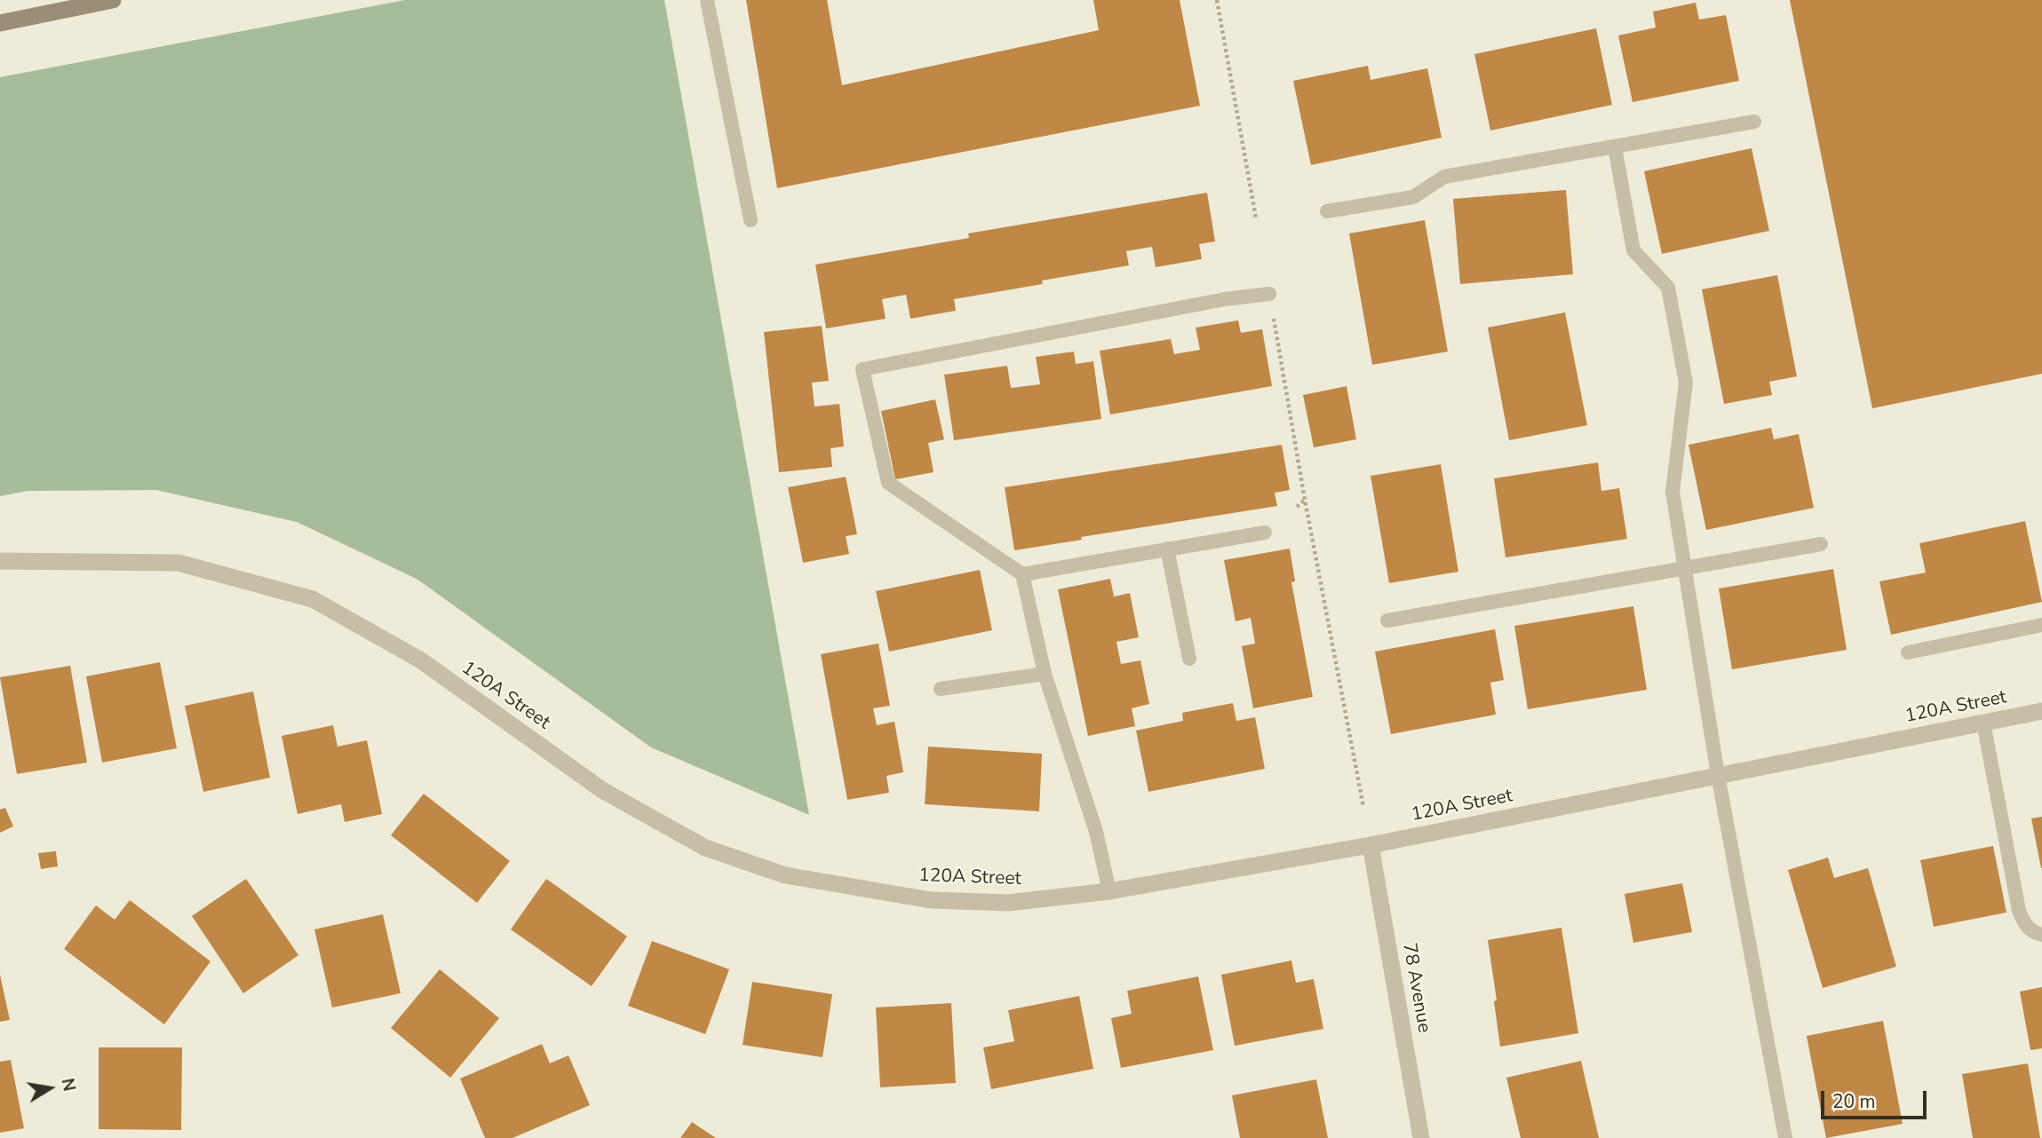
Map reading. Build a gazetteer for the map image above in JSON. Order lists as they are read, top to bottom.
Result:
{
  "streets": {
    "street": ["120A Street", "78 Avenue"]
  },
  "crossings": [
    ["120A Street", "78 Avenue"]
  ],
  "scale_bar": "20 m",
  "north": "right"
}
